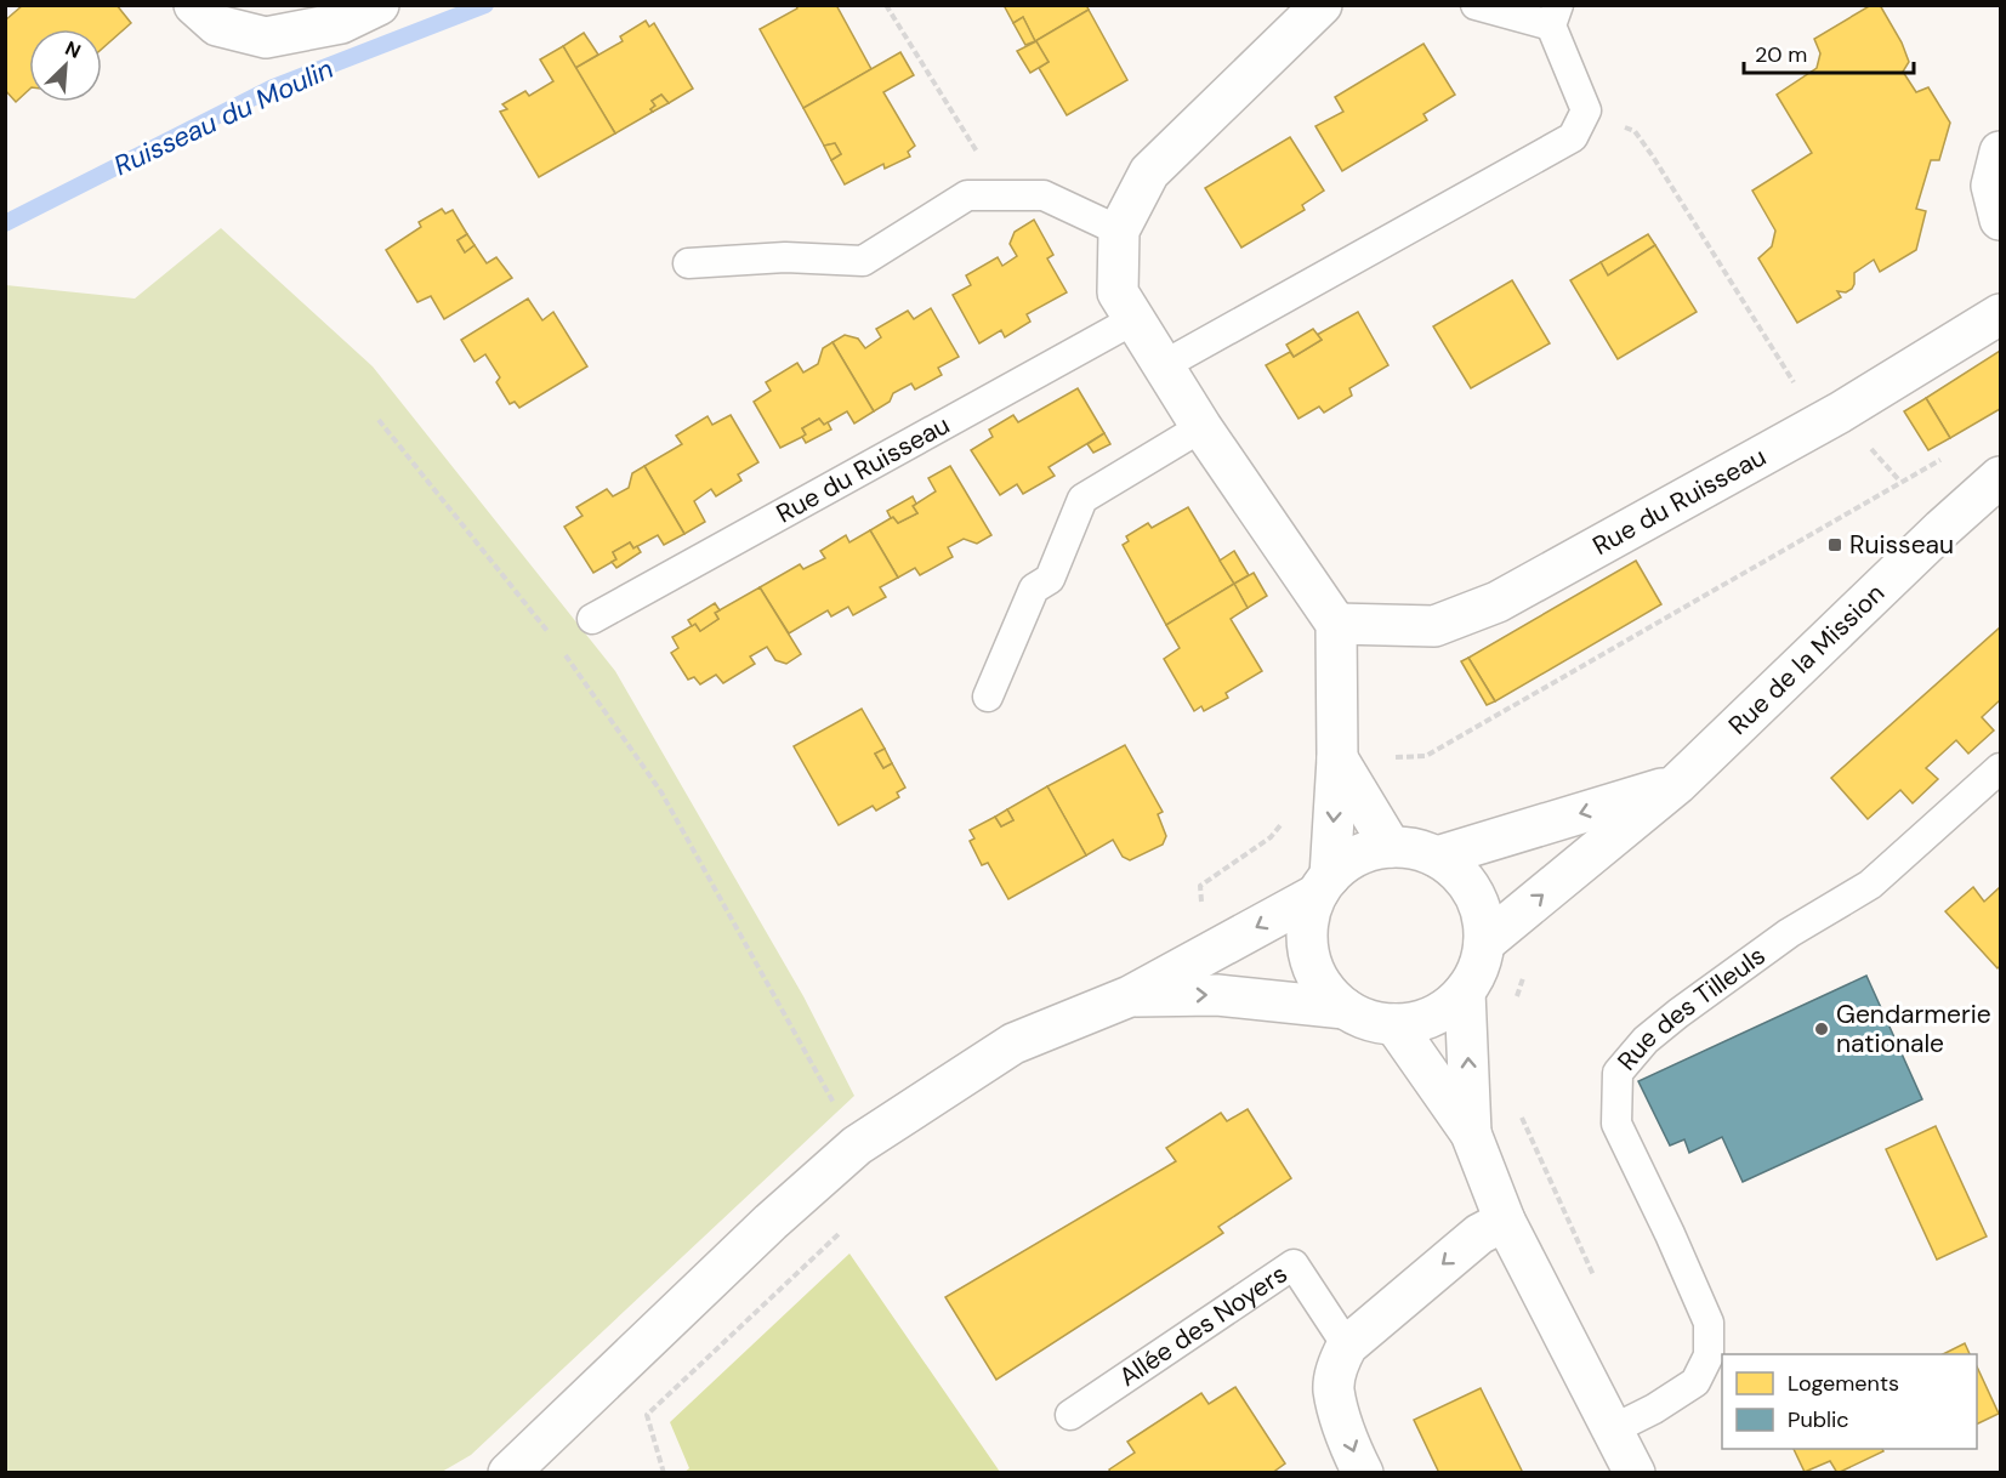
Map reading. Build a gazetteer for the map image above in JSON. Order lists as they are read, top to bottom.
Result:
{
  "streets": {
    "street": ["Rue du Ruisseau", "Rue de la Mission"],
    "lane": ["Rue des Tilleuls", "Allée des Noyers"]
  },
  "water": ["Ruisseau du Moulin"],
  "places": {
    "transit": ["Ruisseau"],
    "other": ["Gendarmerie nationale"]
  },
  "legend": ["Logements", "Public"],
  "scale_bar": "20 m",
  "north": "top right"
}
